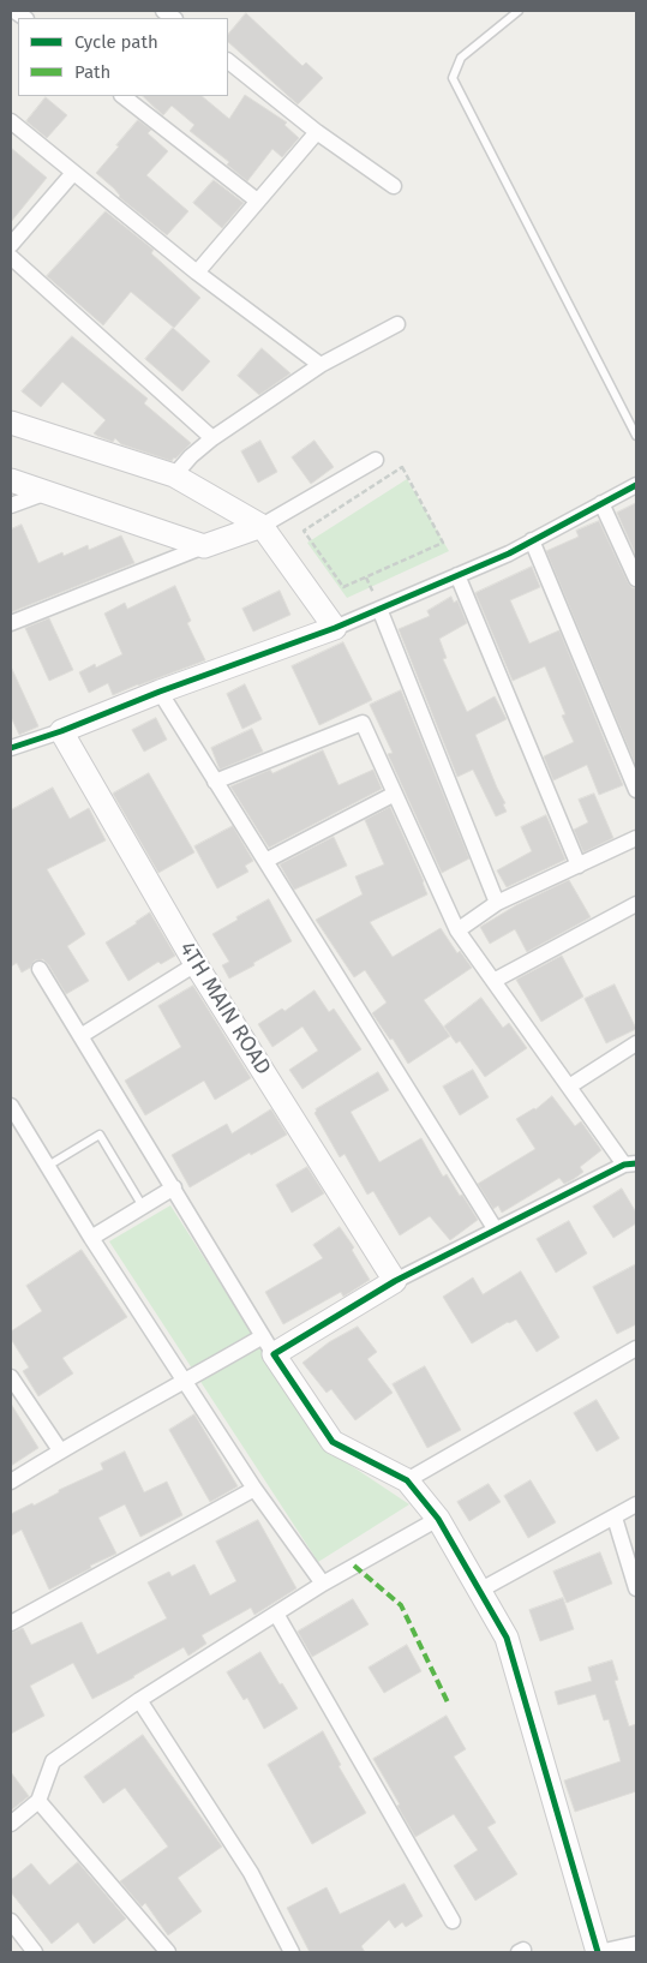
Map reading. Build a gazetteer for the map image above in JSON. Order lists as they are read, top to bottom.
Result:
{
  "streets": {
    "street": ["4TH MAIN ROAD"]
  },
  "legend": ["Cycle path", "Path"]
}
